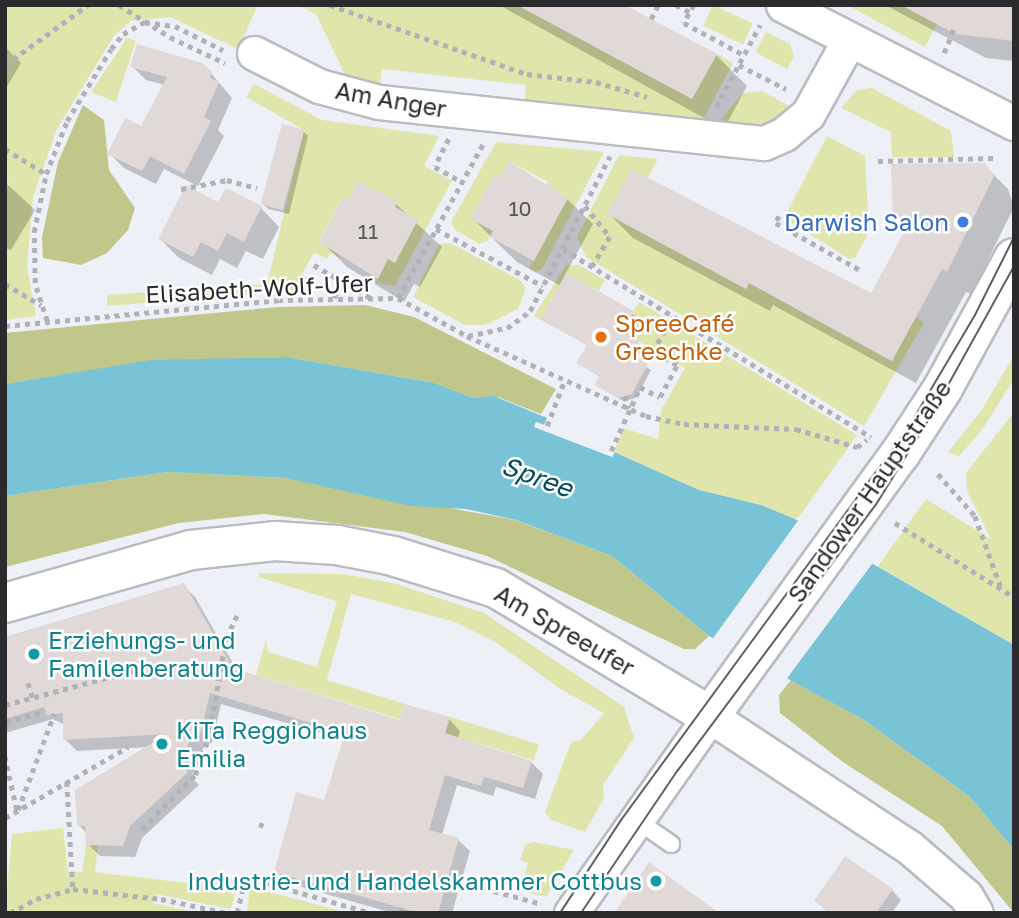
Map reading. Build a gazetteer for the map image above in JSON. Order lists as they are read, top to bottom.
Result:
{
  "streets": {
    "street": ["Am Anger", "Sandower Hauptstraße", "Am Spreeufer"],
    "path": ["Elisabeth-Wolf-Ufer"]
  },
  "crossings": [
    ["Sandower Hauptstraße", "Am Spreeufer"]
  ],
  "water": ["Spree"],
  "places": [
    "Darwish Salon",
    "SpreeCafé Greschke",
    "Erziehungs- und Familenberatung",
    "KiTa Reggiohaus Emilia",
    "Industrie- und Handelskammer Cottbus"
  ],
  "house_numbers": ["10", "11"]
}
